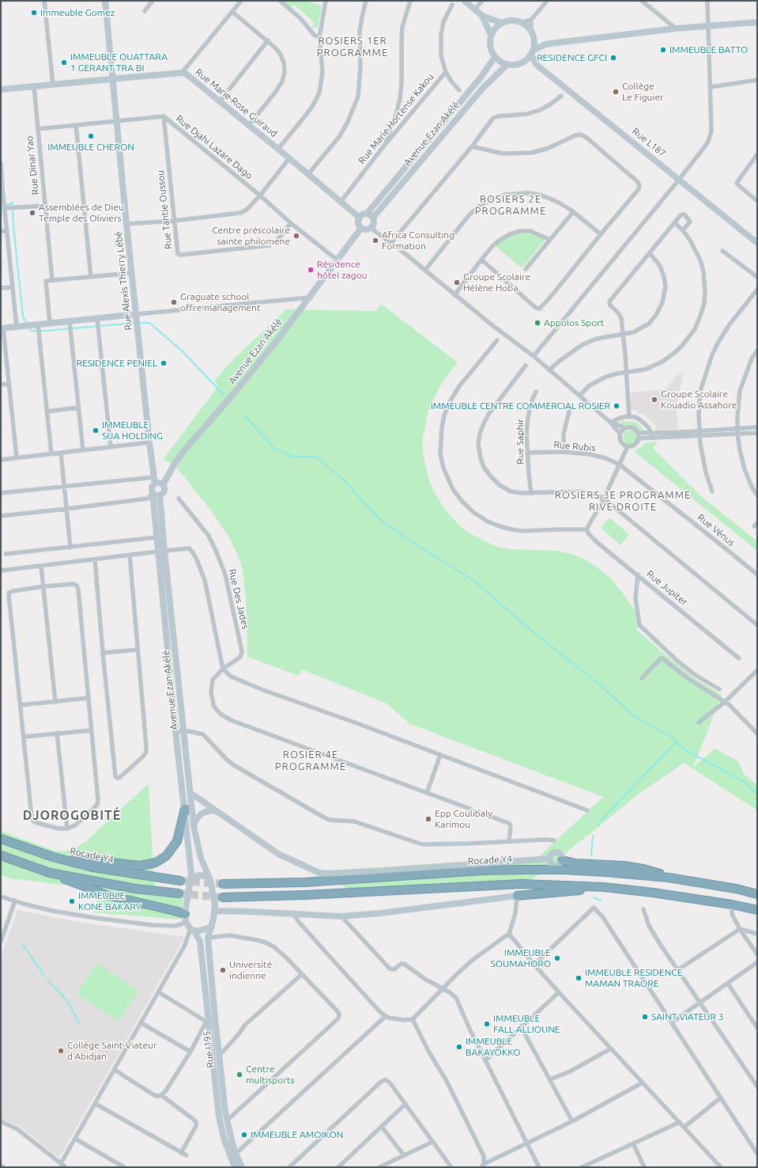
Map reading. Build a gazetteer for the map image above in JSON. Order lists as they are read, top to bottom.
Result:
{
  "streets": {
    "highway": ["Rocade Y4"],
    "street": [
      "Rue Marie-Rose Guiraud",
      "Rue Marie Hortense Kakou",
      "Avenue Ezan Akélé",
      "Rue L187",
      "Rue Djahi Lazare Dago",
      "Rue Dinar Yao",
      "Rue Tantie Oussou",
      "Rue Alexis Thierry Lébé",
      "Rue Saphir",
      "Rue Rubis",
      "Rue Vénus",
      "Rue Jupiter",
      "Rue Des Jades",
      "Rue I195"
    ]
  },
  "crossings": [
    ["Rue Marie-Rose Guiraud", "Rue Marie Hortense Kakou"],
    ["Rue Marie-Rose Guiraud", "Avenue Ezan Akélé"],
    ["Rue Marie-Rose Guiraud", "Rue Dinar Yao"],
    ["Rue Marie-Rose Guiraud", "Rue Alexis Thierry Lébé"],
    ["Avenue Ezan Akélé", "Rue L187"],
    ["Avenue Ezan Akélé", "Rue Djahi Lazare Dago"],
    ["Avenue Ezan Akélé", "Rue Alexis Thierry Lébé"],
    ["Avenue Ezan Akélé", "Rue I195"],
    ["Rue Djahi Lazare Dago", "Rue Dinar Yao"],
    ["Rue Djahi Lazare Dago", "Rue Tantie Oussou"],
    ["Rue Djahi Lazare Dago", "Rue Alexis Thierry Lébé"],
    ["Rue Saphir", "Rue Rubis"],
    ["Rue Rubis", "Rue Vénus"]
  ],
  "districts": [
    "ROSIERS 1ER PROGRAMME",
    "ROSIERS 2E PROGRAMME",
    "ROSIERS 3E PROGRAMME RIVE DROITE",
    "ROSIER 4E PROGRAMME",
    "DJOROGOBITÉ"
  ],
  "places": [
    "Immeuble Gomez",
    "IMMEUBLE BATTO",
    "RESIDENCE GFCI",
    "IMMEUBLE OUATTARA 1 GERANT TRA BI",
    "Collège Le Figuier",
    "IMMEUBLE CHERON",
    "Assemblées de Dieu Temple des Oliviers",
    "Centre préscolaire sainte philomene",
    "Africa Consulting Formation",
    "Résidence hôtel zagou",
    "Groupe Scolaire Hélène Hoba",
    "Graguate school offre management",
    "Appolos Sport",
    "RESIDENCE PENIEL",
    "Groupe Scolaire Kouadio Assahore",
    "IMMEUBLE CENTRE COMMERCIAL ROSIER",
    "IMMEUBLE SUA HOLDING",
    "Epp Coulibaly Karimou",
    "IMMEUBLE KONE BAKARY",
    "IMMEUBLE SOUMAHORO",
    "Université indienne",
    "IMMEUBLE RESIDENCE MAMAN TRAORE",
    "SAINT VIATEUR 3",
    "IMMEUBLE FALL ALLIOUNE",
    "IMMEUBLE BAKAYOKKO",
    "Collège Saint-Viateur d'Abidjan",
    "Centre multisports",
    "IMMEUBLE AMOIKON"
  ]
}
